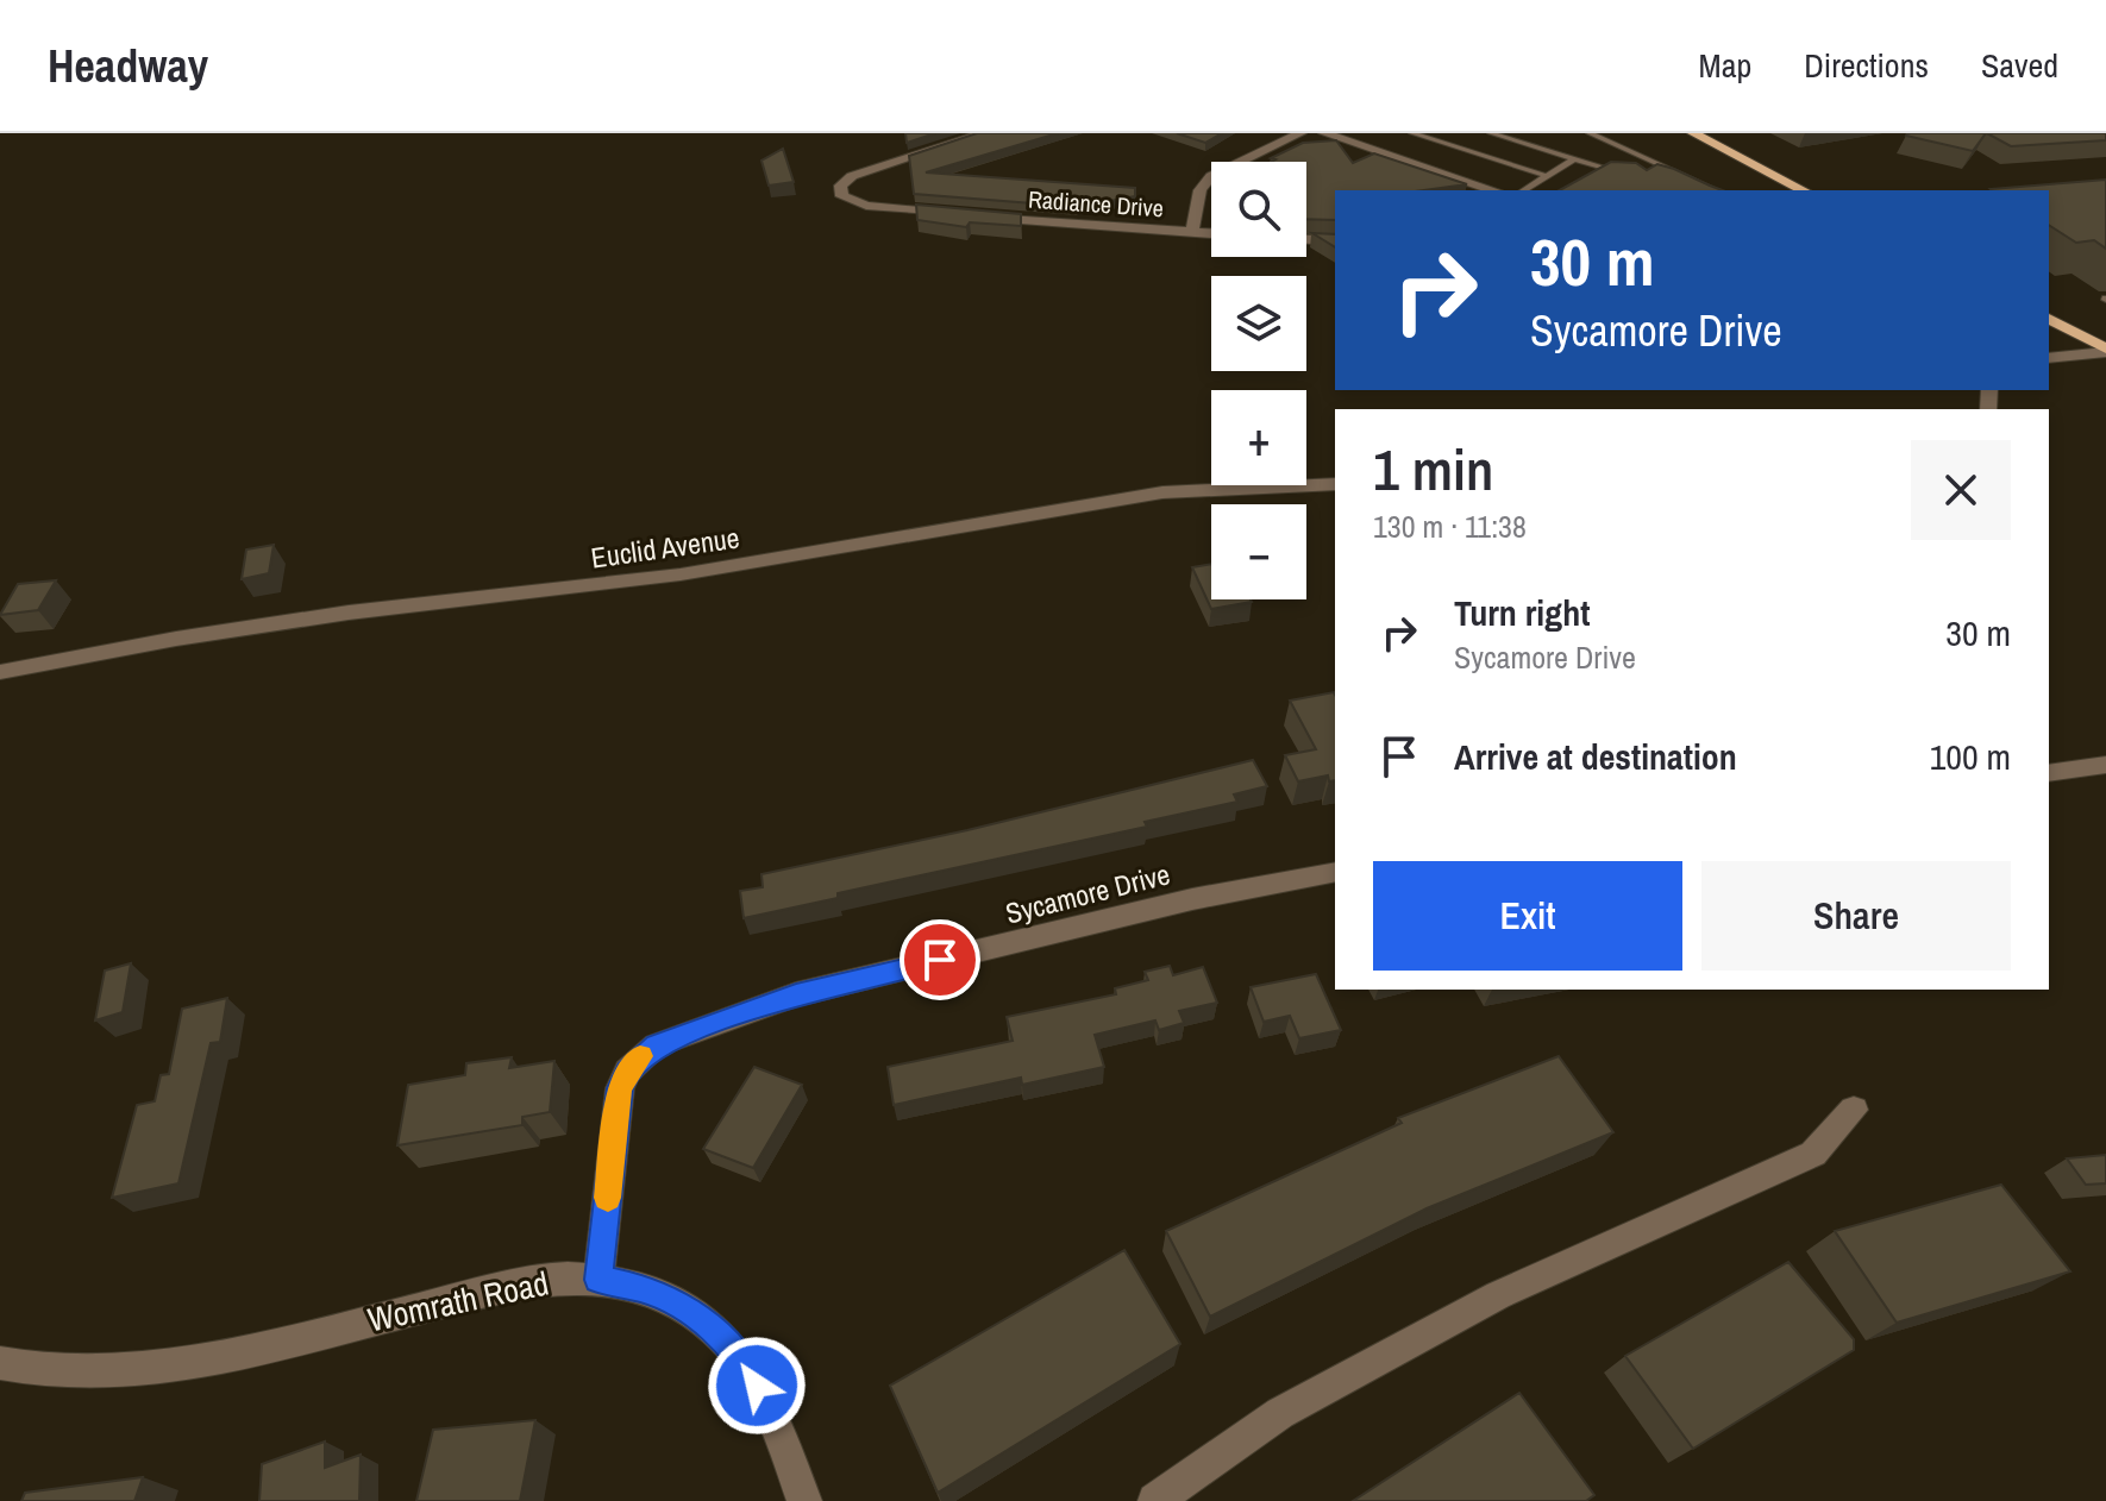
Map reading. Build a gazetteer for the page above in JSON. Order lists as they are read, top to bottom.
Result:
{
  "streets": {
    "street": [
      "Radiance Drive",
      "Euclid Avenue",
      "Sycamore Drive",
      "Womrath Road"
    ]
  },
  "crossings": [
    ["Sycamore Drive", "Womrath Road"]
  ],
  "page": {
    "header": "Headway",
    "nav": ["Map", "Directions", "Saved"],
    "map_buttons": ["+", "−"],
    "turn": ["30 m", "Sycamore Drive"],
    "heading": ["1 min", "130 m · 11:38"],
    "list": [
      {
        "name": "Turn right",
        "note": "Sycamore Drive",
        "value": "30 m"
      },
      {
        "name": "Arrive at destination",
        "value": "100 m"
      }
    ],
    "buttons": ["Exit", "Share"]
  }
}
